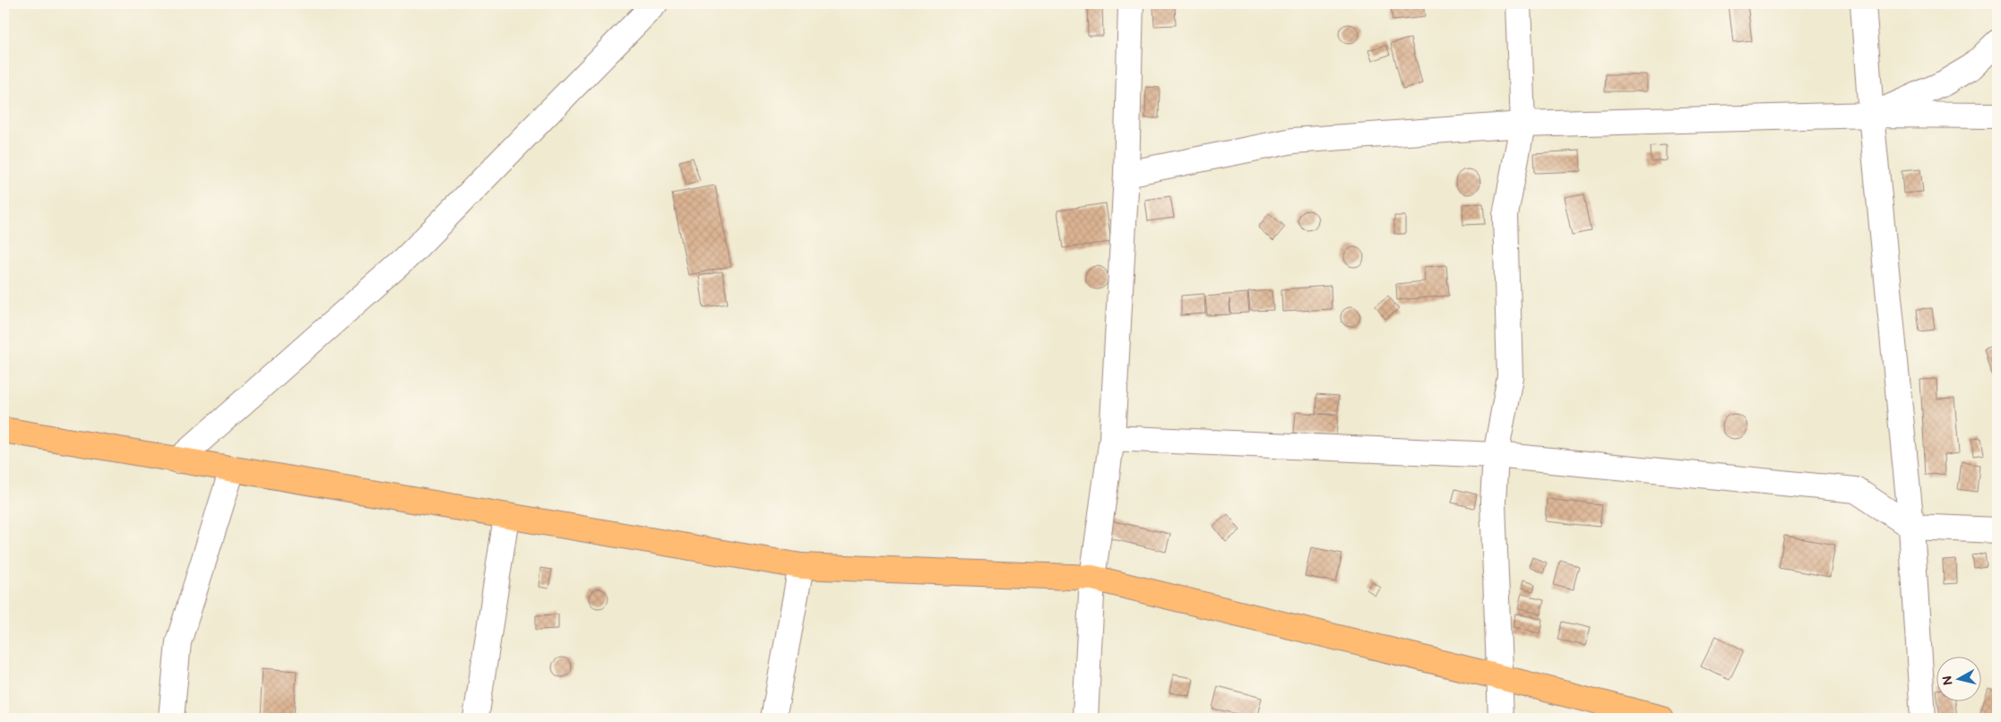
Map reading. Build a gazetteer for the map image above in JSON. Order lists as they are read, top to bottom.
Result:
{
  "north": "left"
}
